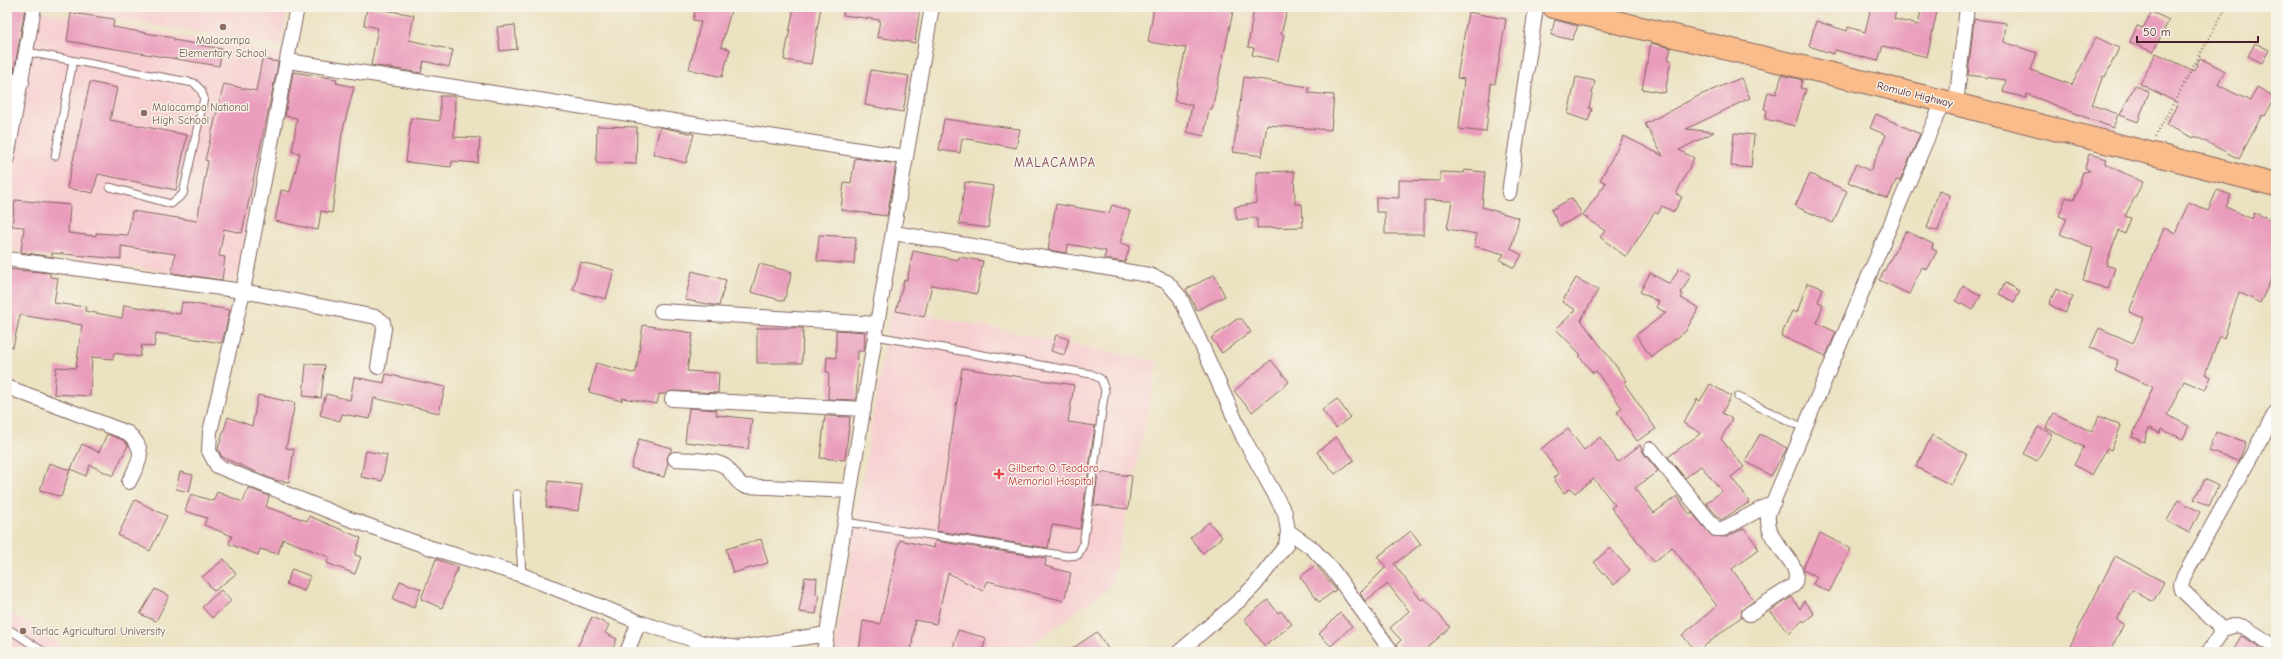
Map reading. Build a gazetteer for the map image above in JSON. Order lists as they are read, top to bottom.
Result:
{
  "streets": {
    "highway": ["Romulo Highway"]
  },
  "districts": ["MALACAMPA"],
  "places": {
    "other": ["Malacampa Elementary School", "Malacampa National High School", "Tarlac Agricultural University"],
    "health": ["Gilberto O. Teodoro Memorial Hospital"]
  },
  "scale_bar": "50 m"
}
